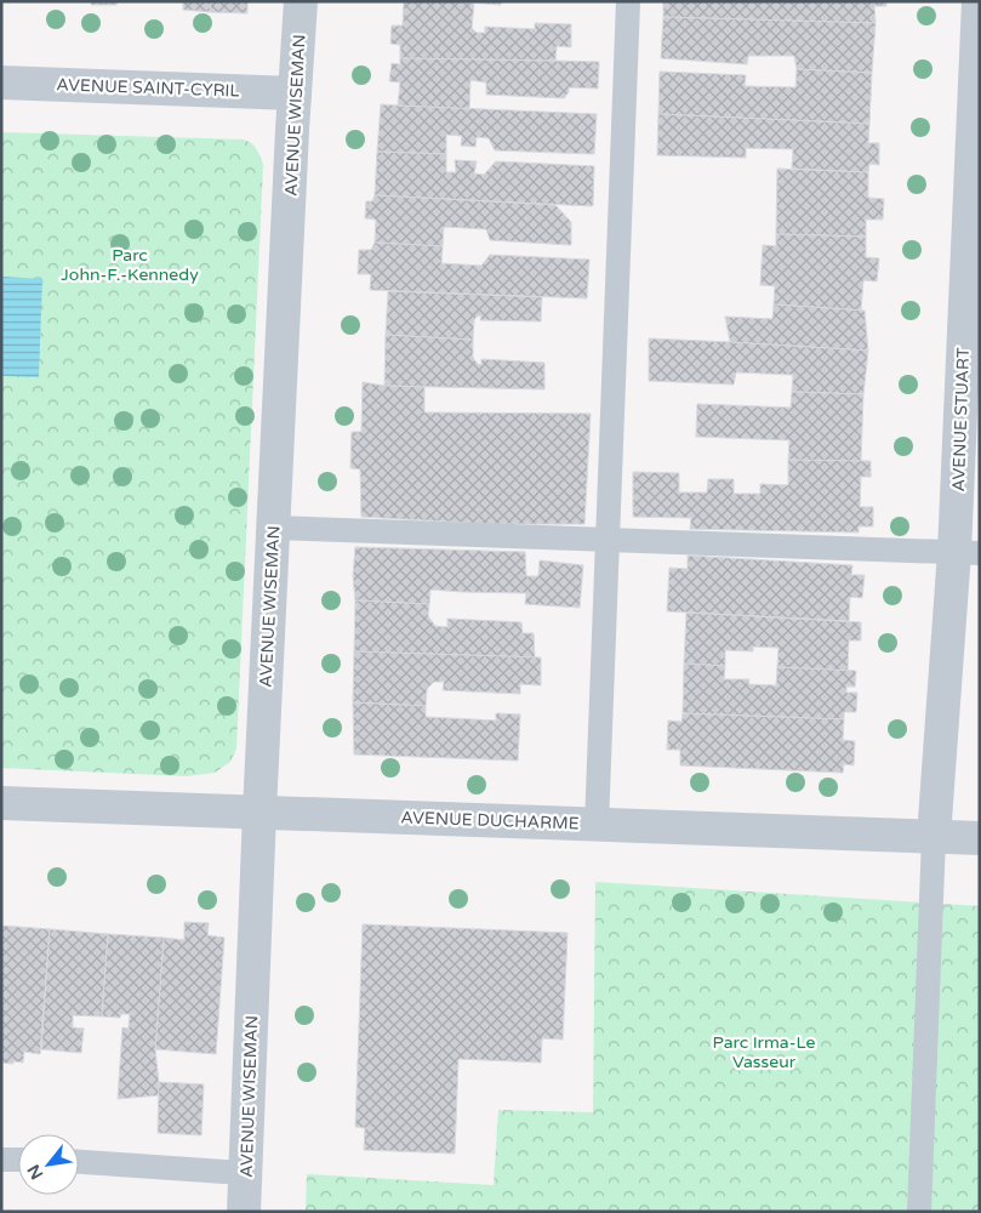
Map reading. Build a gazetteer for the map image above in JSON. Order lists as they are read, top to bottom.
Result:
{
  "streets": {
    "street": [
      "AVENUE SAINT-CYRIL",
      "AVENUE WISEMAN",
      "AVENUE STUART",
      "AVENUE DUCHARME"
    ]
  },
  "crossings": [
    ["AVENUE SAINT-CYRIL", "AVENUE WISEMAN"],
    ["AVENUE WISEMAN", "AVENUE DUCHARME"],
    ["AVENUE STUART", "AVENUE DUCHARME"]
  ],
  "parks": ["Parc John-F.-Kennedy", "Parc Irma-Le Vasseur"],
  "north": "bottom left"
}
